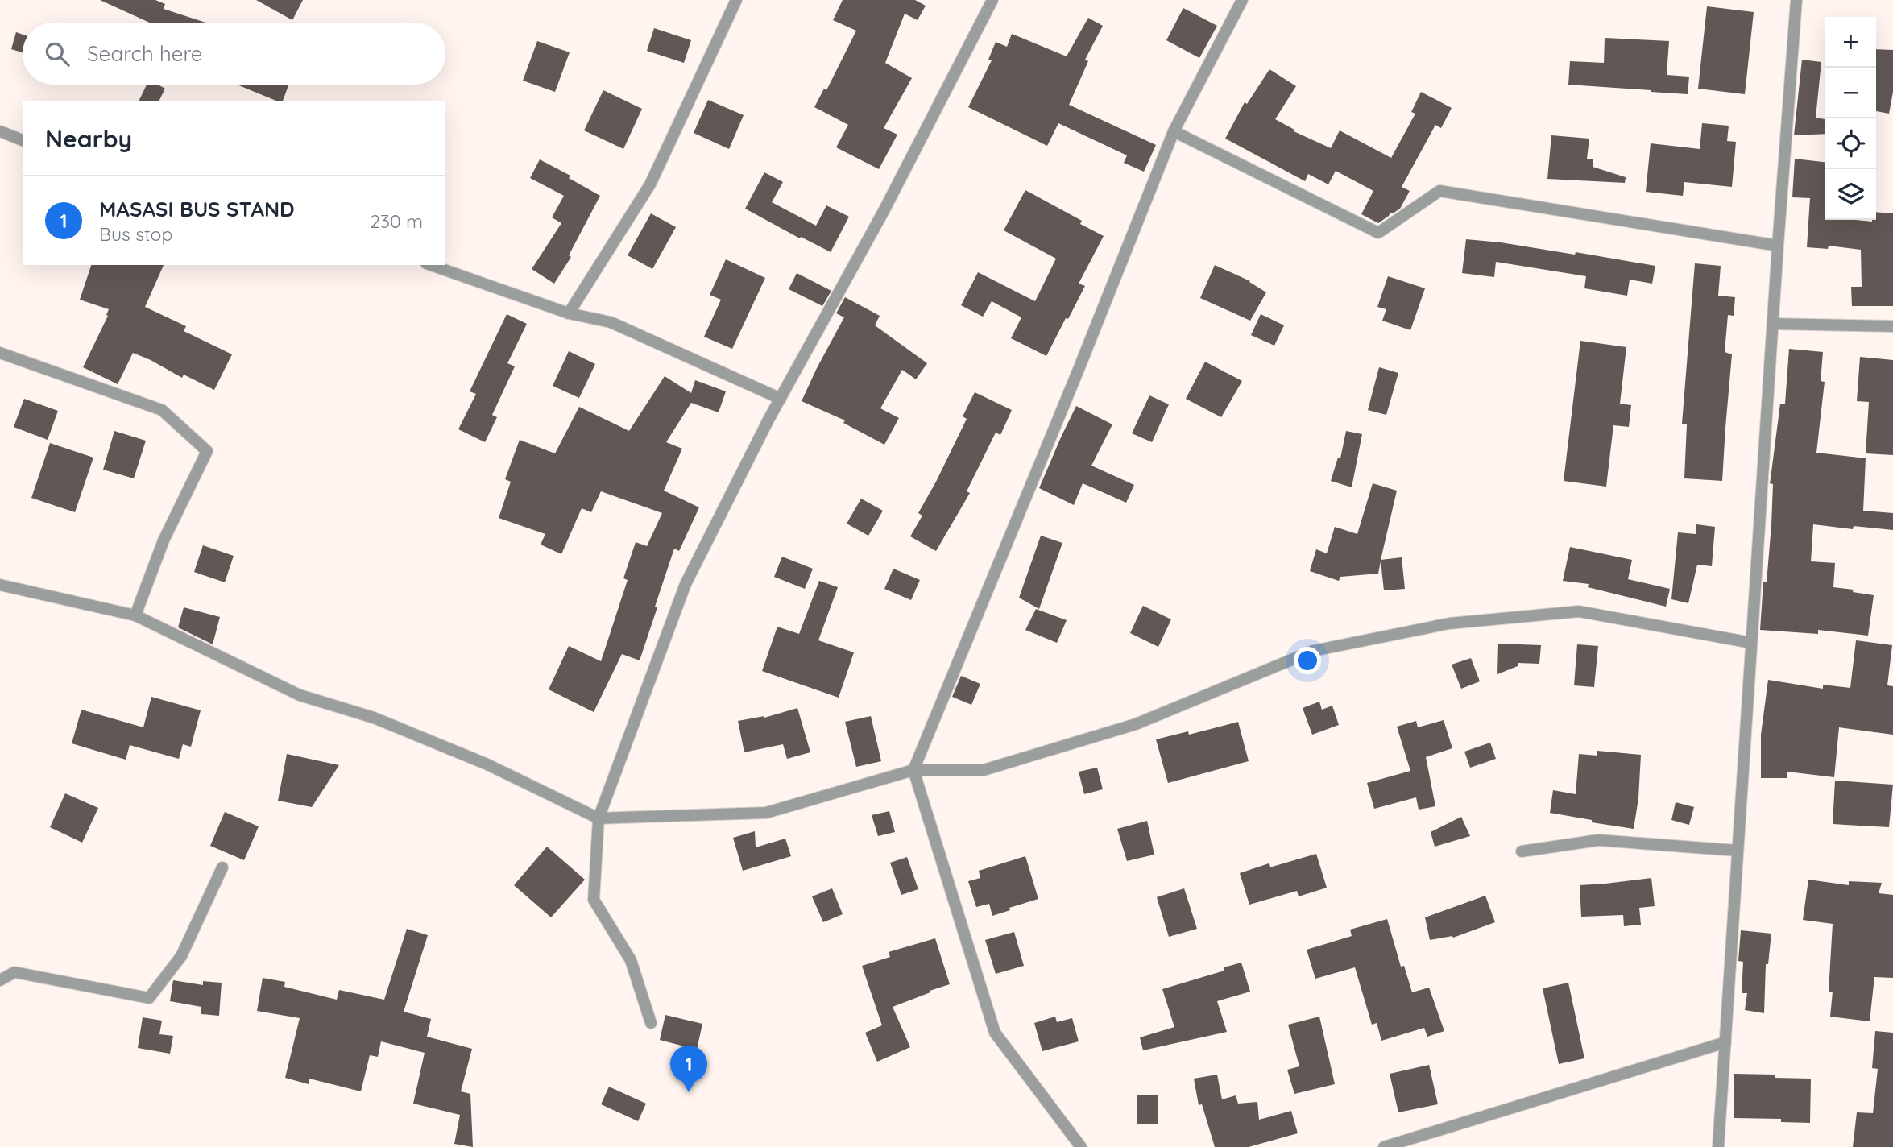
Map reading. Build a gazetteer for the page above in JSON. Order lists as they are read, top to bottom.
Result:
{
  "page": {
    "map_buttons": ["+", "−"],
    "search": "Search here",
    "heading": "Nearby",
    "list": [
      {
        "mark": "1",
        "name": "MASASI BUS STAND",
        "note": "Bus stop",
        "value": "230 m"
      }
    ],
    "pins": "1"
  }
}
